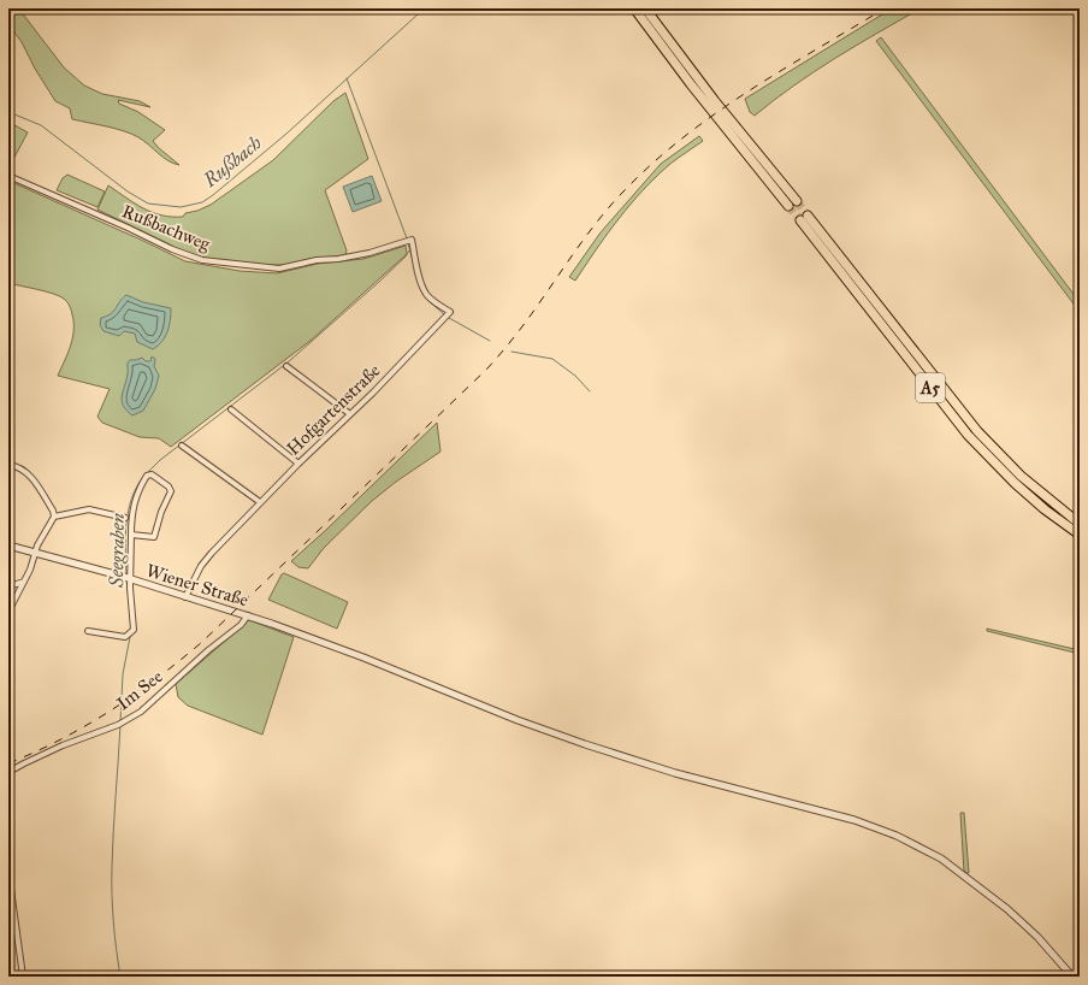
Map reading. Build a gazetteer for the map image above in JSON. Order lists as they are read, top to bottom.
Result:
{
  "streets": {
    "highway": ["A5"],
    "street": [
      "Rußbachweg",
      "Hofgartenstraße",
      "Wiener Straße",
      "Im See"
    ]
  },
  "crossings": [
    ["Rußbachweg", "Hofgartenstraße"],
    ["Hofgartenstraße", "Wiener Straße"],
    ["Wiener Straße", "Im See"]
  ],
  "water": ["Rußbach", "Seegraben"]
}
